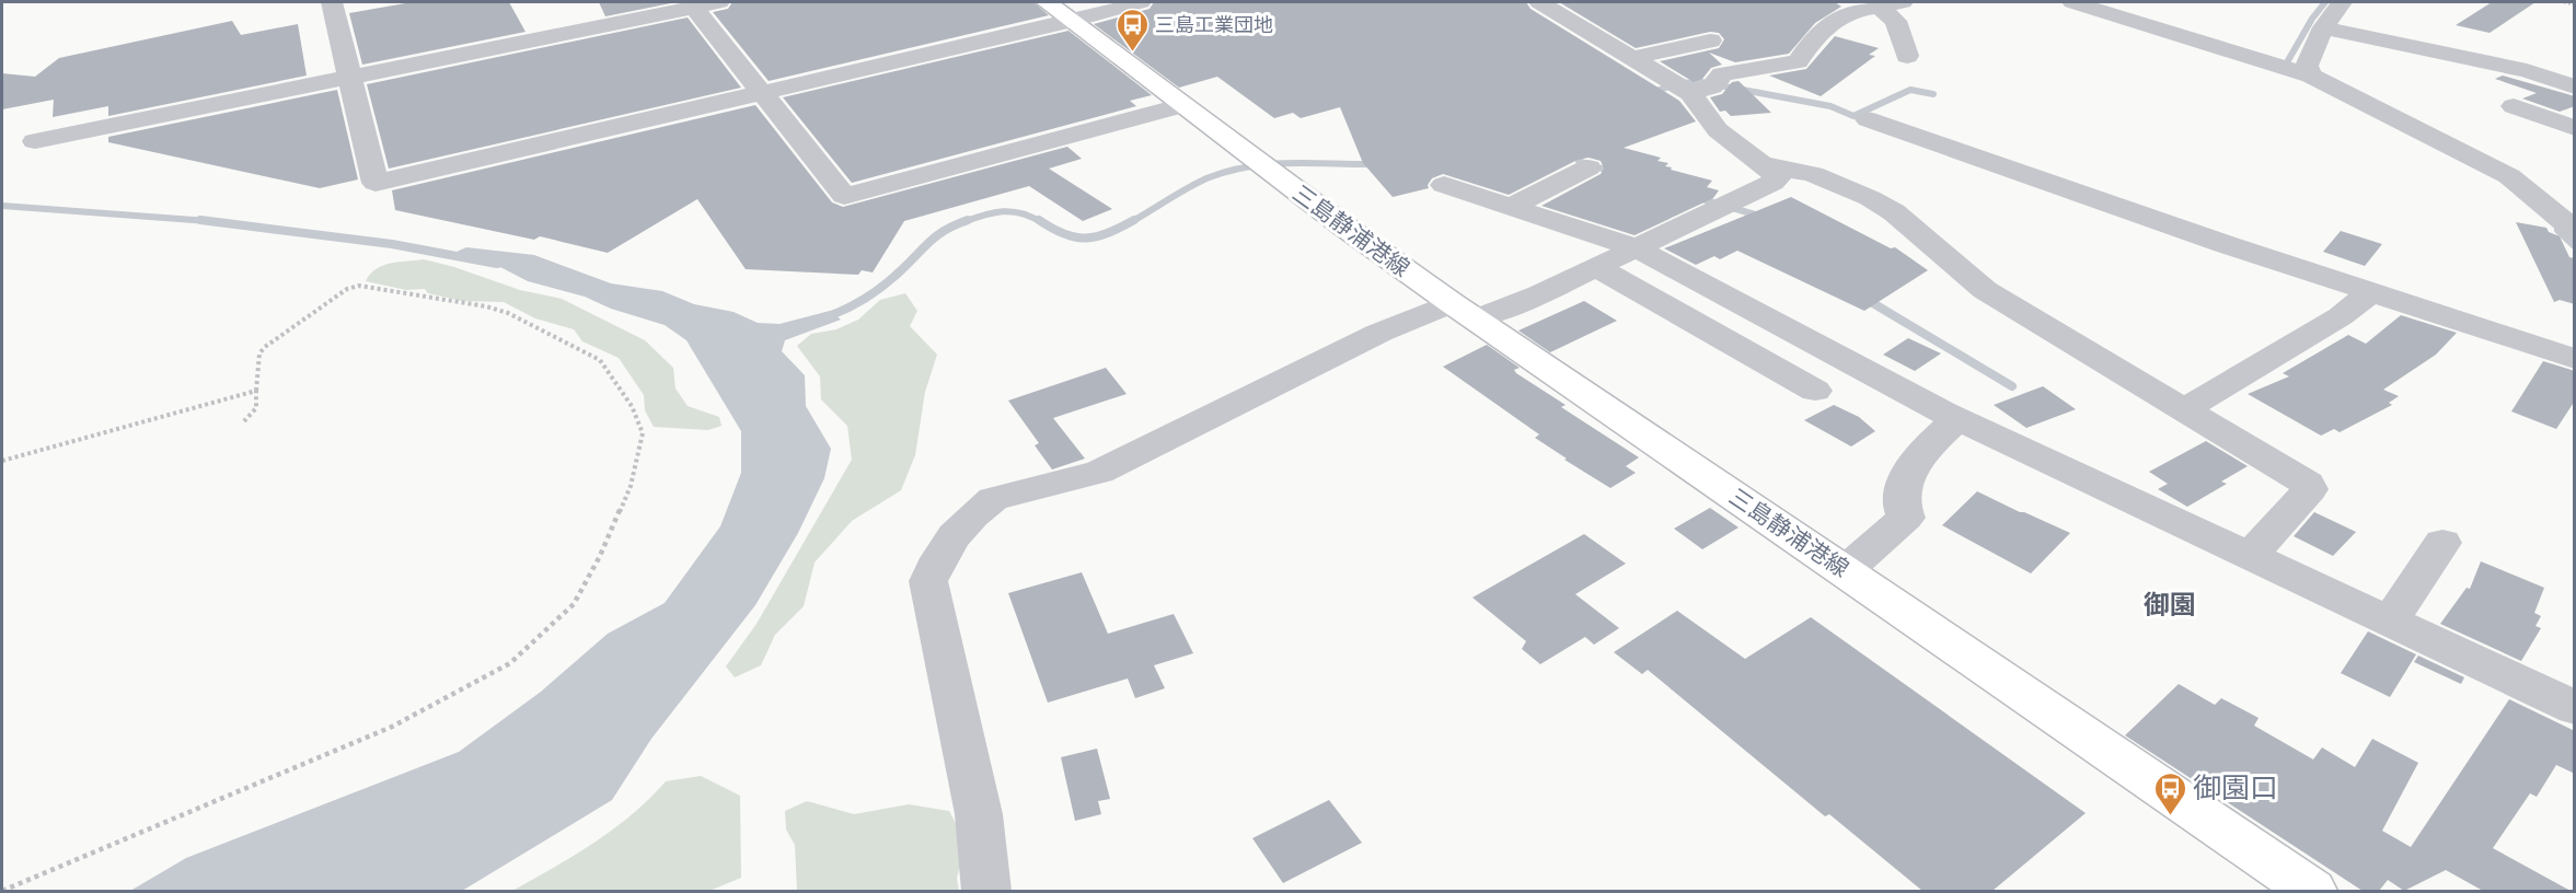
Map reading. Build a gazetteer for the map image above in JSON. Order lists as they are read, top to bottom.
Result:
{
  "streets": {
    "main road": ["三島静浦港線"]
  },
  "districts": ["御園"],
  "places": {
    "bus stop": ["三島工業団地", "御園口"]
  }
}
